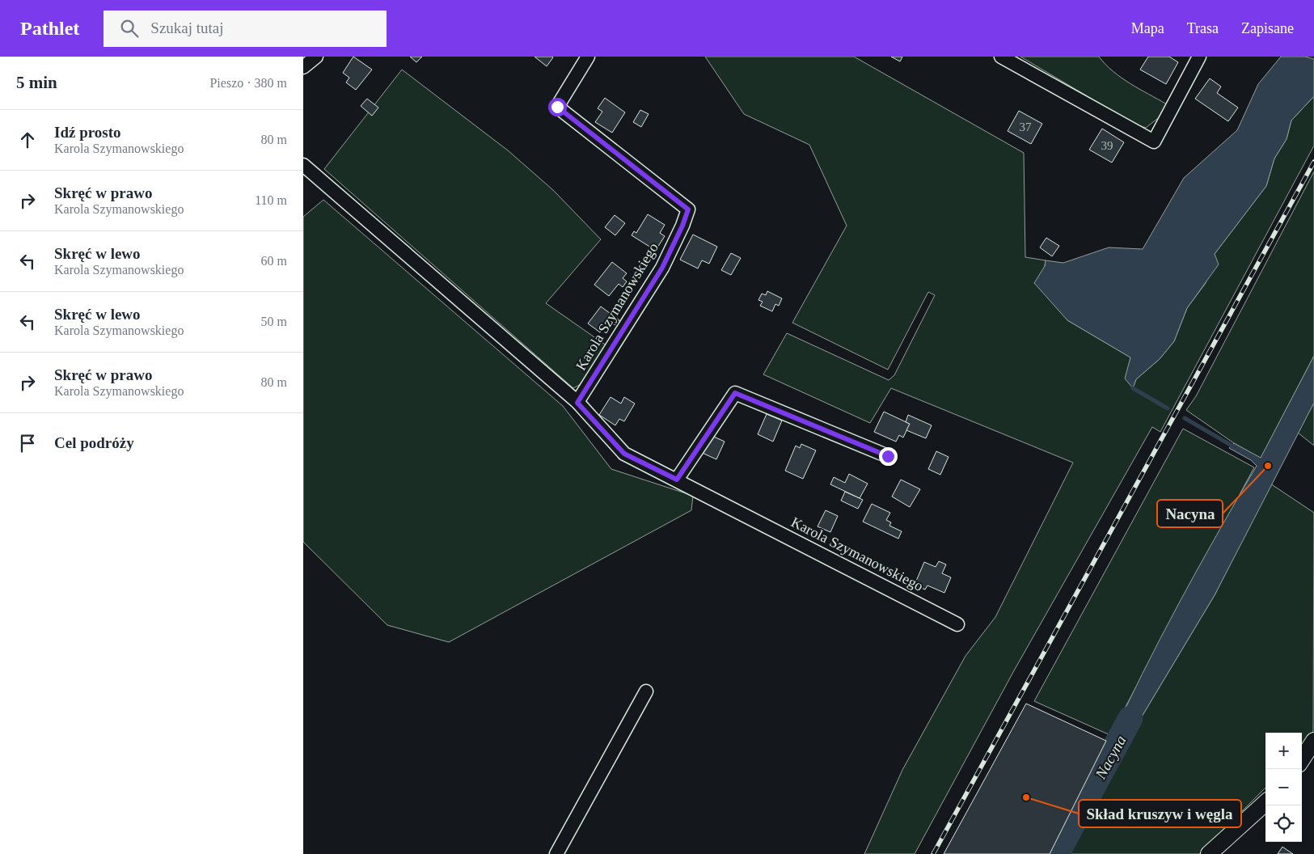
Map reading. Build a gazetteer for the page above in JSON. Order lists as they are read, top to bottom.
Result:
{
  "streets": {
    "street": ["Karola Szymanowskiego"]
  },
  "water": ["Nacyna"],
  "places": ["Nacyna", "Skład kruszyw i węgla"],
  "house_numbers": ["37", "39"],
  "page": {
    "header": "Pathlet",
    "search": "Szukaj tutaj",
    "nav": ["Mapa", "Trasa", "Zapisane"],
    "heading": ["5 min", "Pieszo · 380 m"],
    "list": [
      ["Idź prosto", "Karola Szymanowskiego", "80 m"],
      ["Skręć w prawo", "Karola Szymanowskiego", "110 m"],
      ["Skręć w lewo", "Karola Szymanowskiego", "60 m"],
      ["Skręć w lewo", "Karola Szymanowskiego", "50 m"],
      ["Skręć w prawo", "Karola Szymanowskiego", "80 m"],
      "Cel podróży"
    ],
    "map_buttons": ["+", "−"]
  }
}
